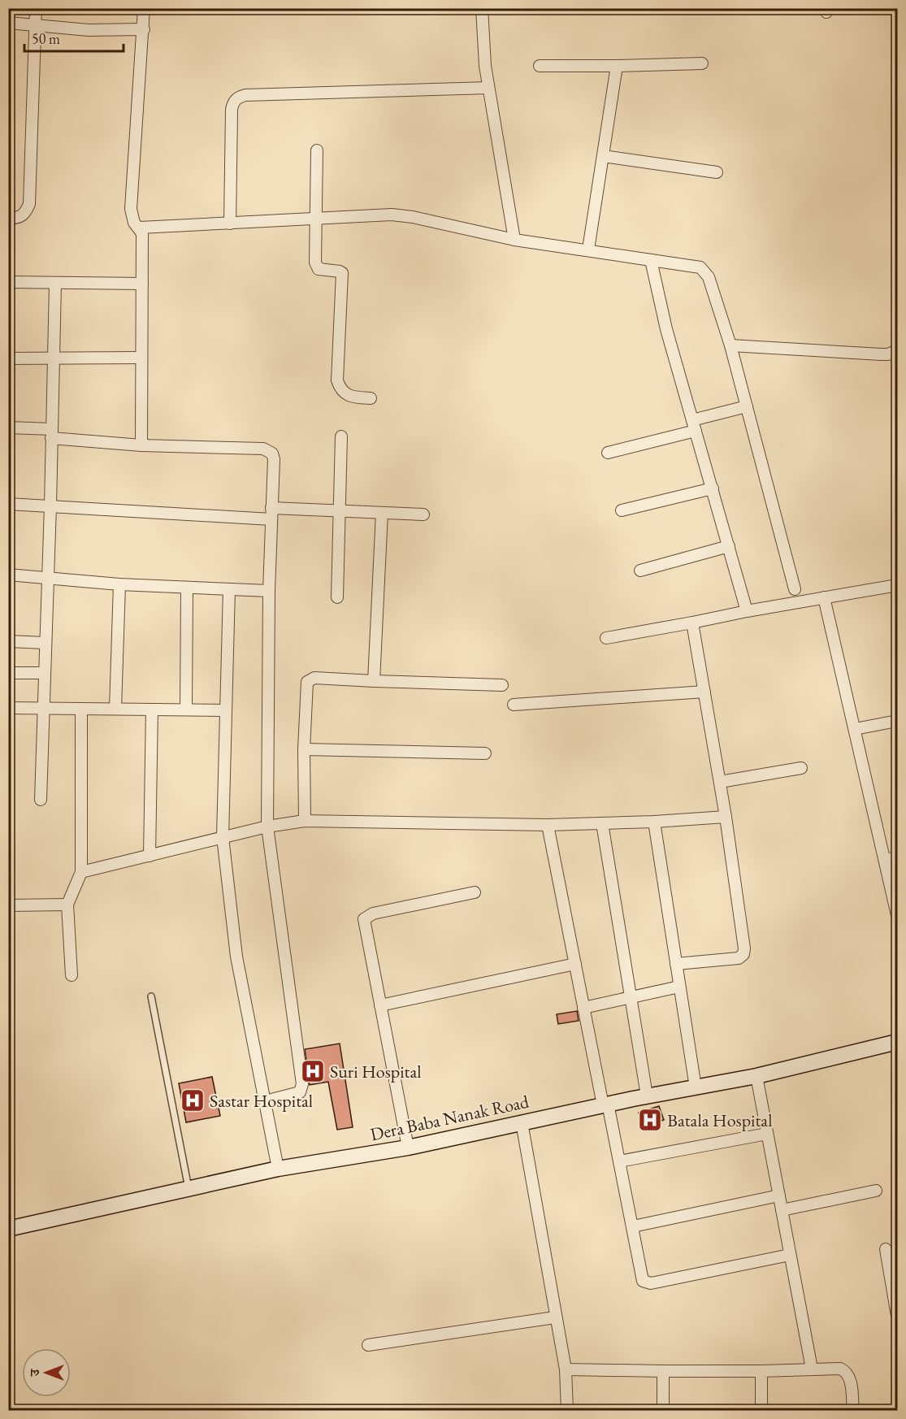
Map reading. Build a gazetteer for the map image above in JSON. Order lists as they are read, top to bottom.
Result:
{
  "streets": {
    "main road": ["Dera Baba Nanak Road"]
  },
  "places": {
    "hospital": ["Suri Hospital", "Sastar Hospital", "Batala Hospital"]
  },
  "scale_bar": "50 m",
  "north": "left"
}
